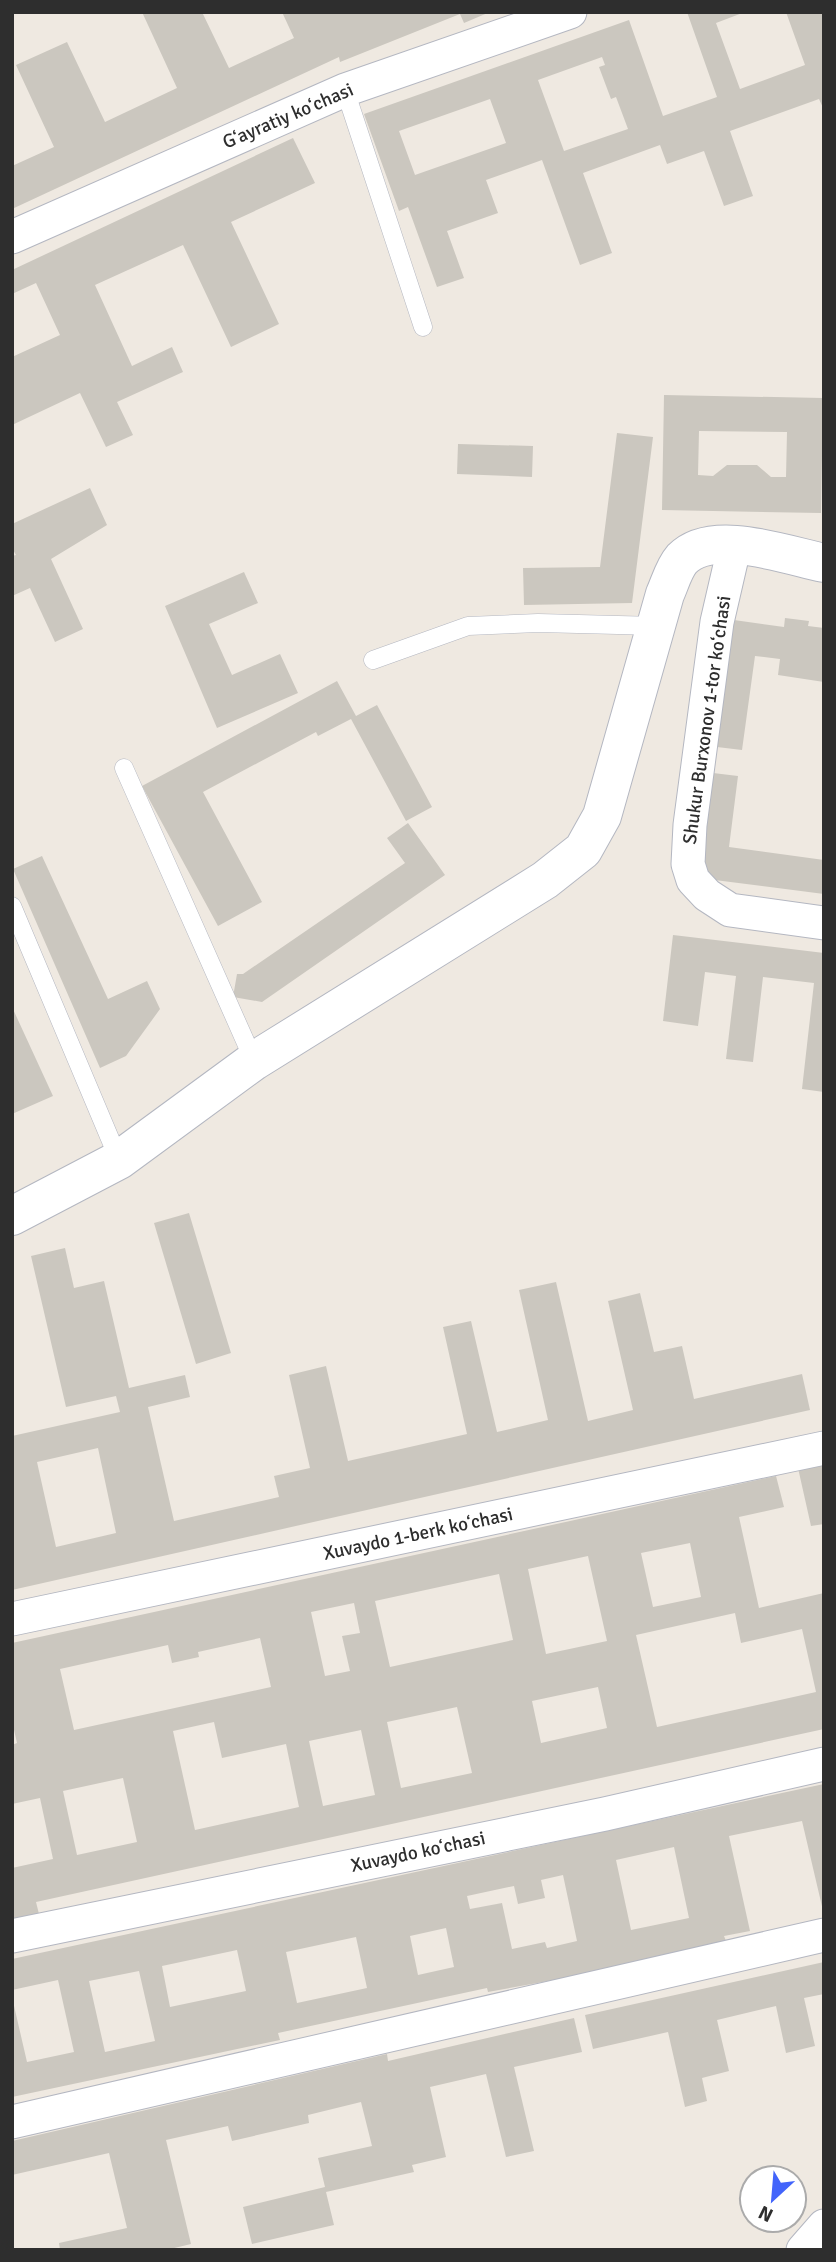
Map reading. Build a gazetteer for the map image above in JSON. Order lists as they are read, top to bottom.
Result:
{
  "streets": {
    "street": [
      "Gʻayratiy koʻchasi",
      "Shukur Burxonov 1-tor koʻchasi",
      "Xuvaydo 1-berk koʻchasi",
      "Xuvaydo koʻchasi"
    ]
  },
  "north": "bottom left"
}
